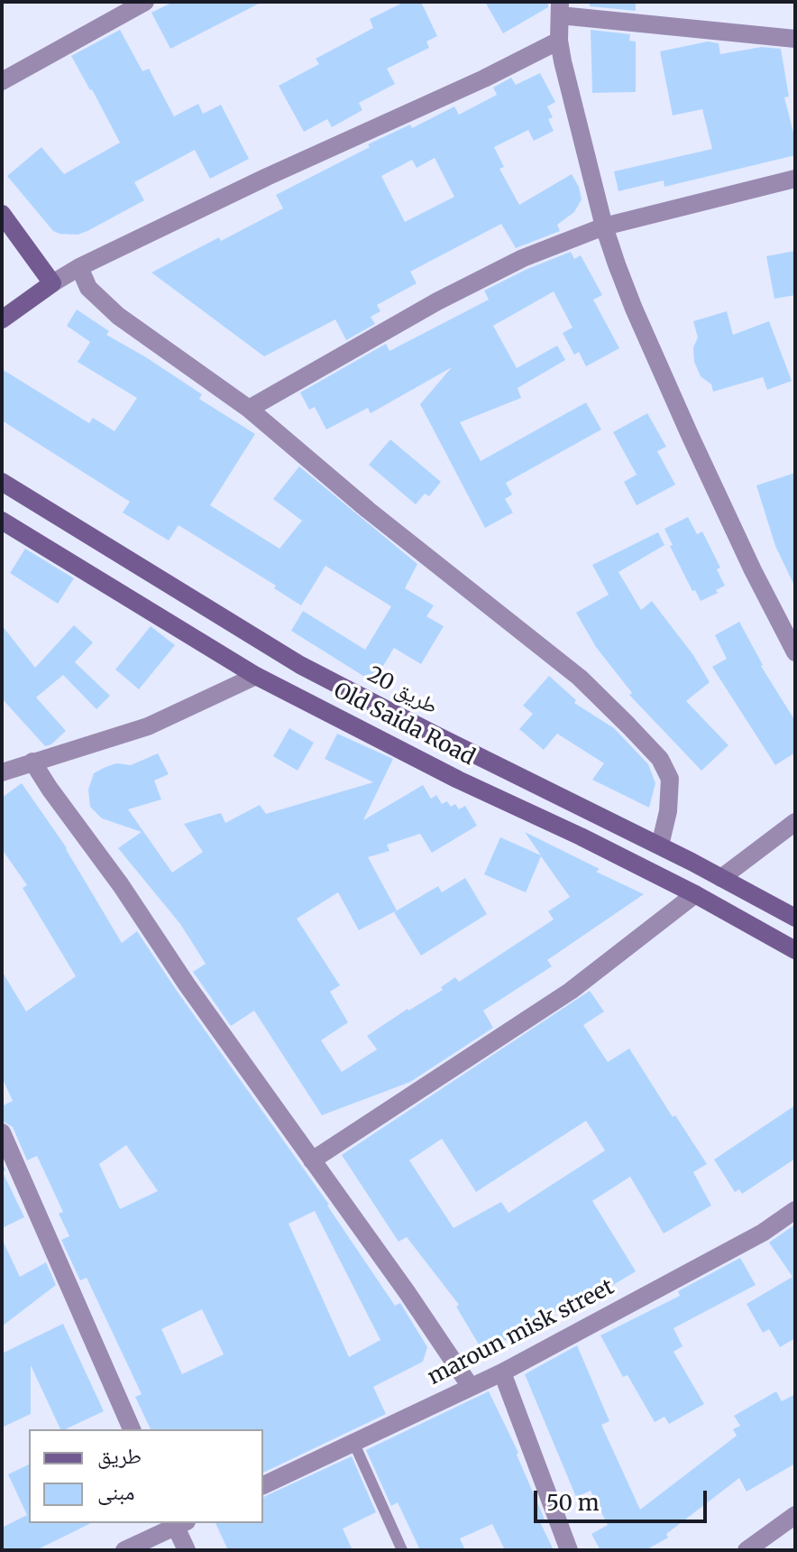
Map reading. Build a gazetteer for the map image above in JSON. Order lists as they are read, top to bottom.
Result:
{
  "streets": {
    "main road": ["طريق 20", "Old Saida Road"],
    "street": ["maroun misk street"]
  },
  "legend": ["طريق", "مبنى"],
  "scale_bar": "50 m"
}
